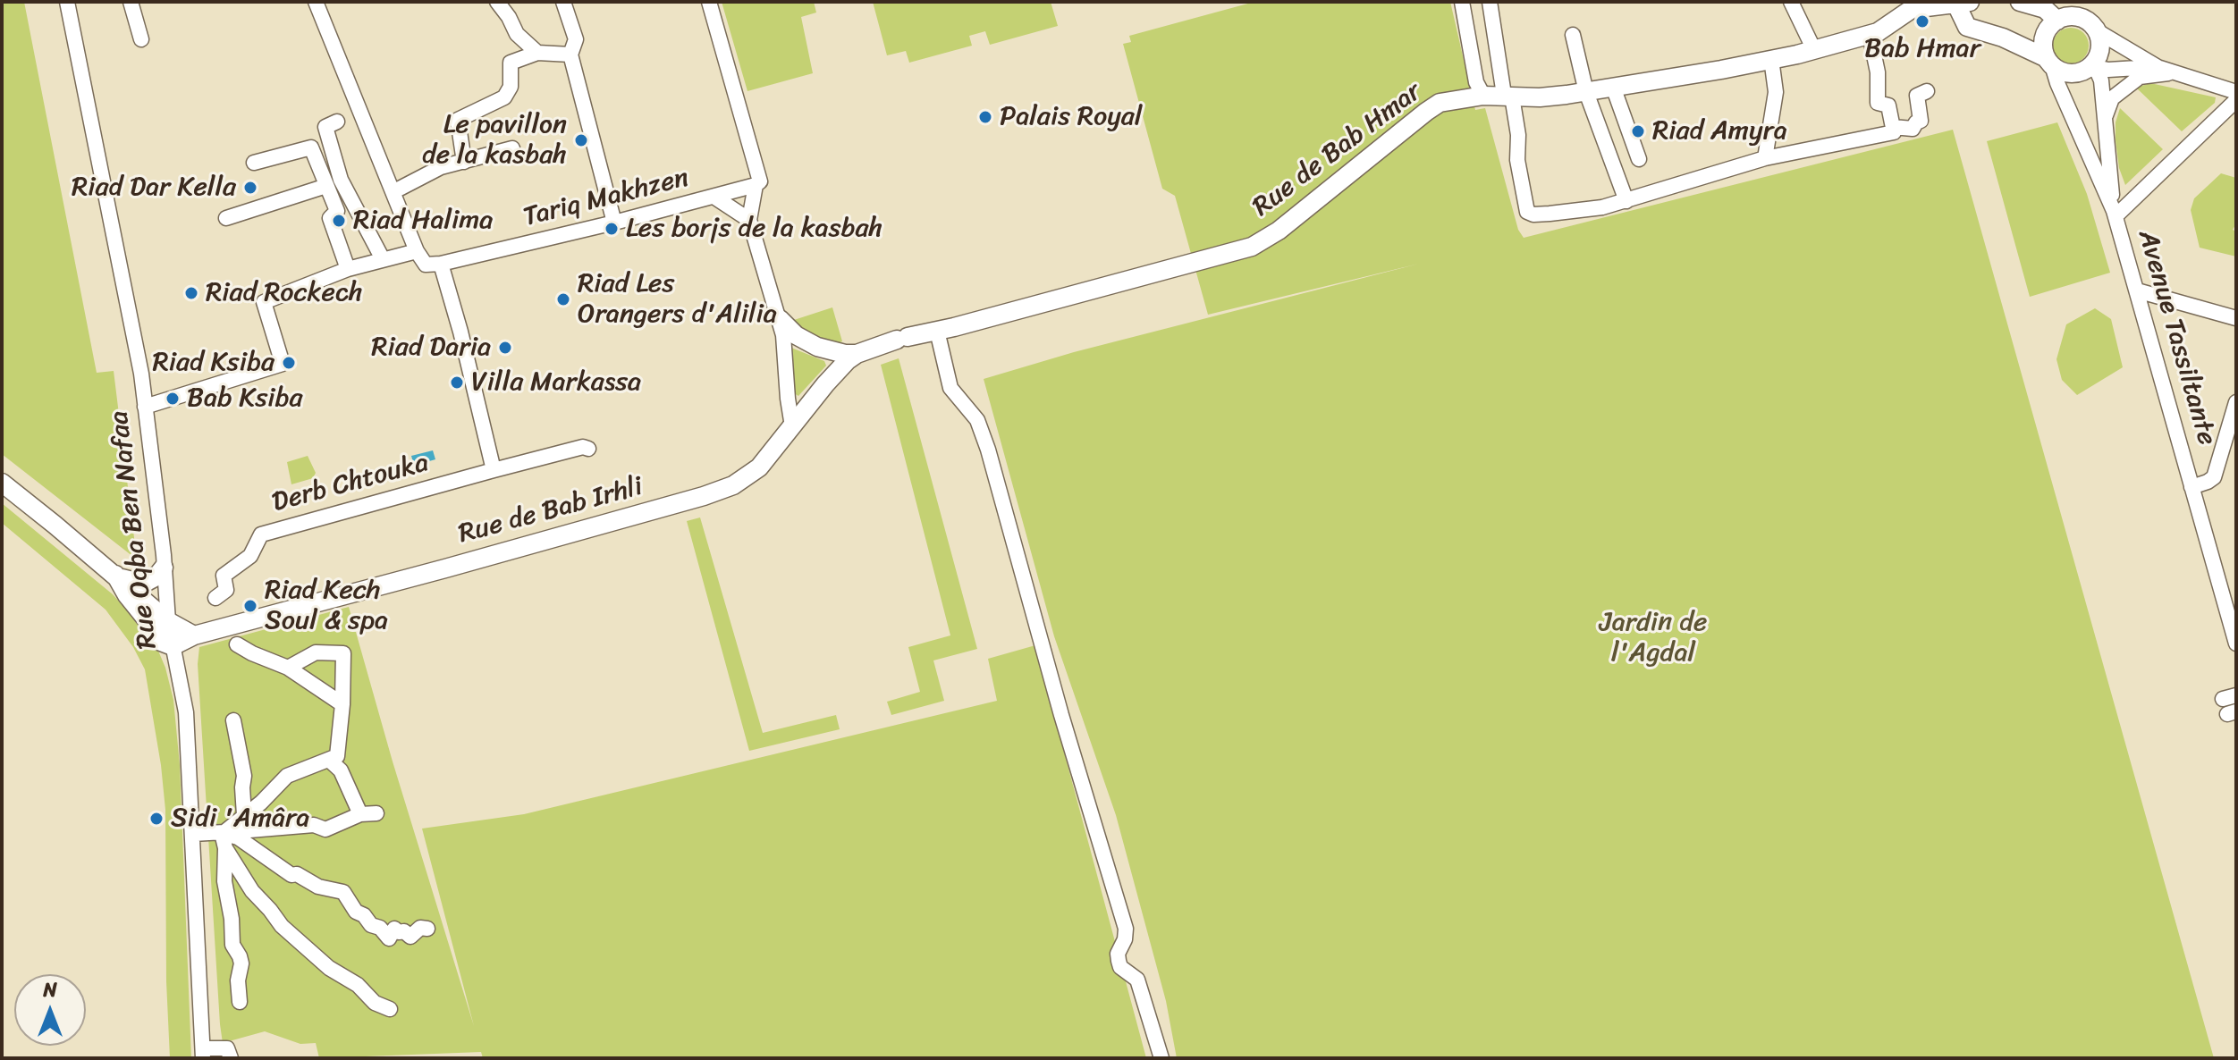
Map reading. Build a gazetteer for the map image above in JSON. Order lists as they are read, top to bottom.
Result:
{
  "streets": {
    "main road": ["Rue de Bab Hmar", "Rue de Bab Irhli"],
    "street": [
      "Tariq Makhzen",
      "Avenue Tassiltante",
      "Derb Chtouka",
      "Rue Oqba Ben Nafaa"
    ]
  },
  "crossings": [
    ["Rue de Bab Hmar", "Rue de Bab Irhli"],
    ["Rue de Bab Irhli", "Rue Oqba Ben Nafaa"]
  ],
  "parks": ["Jardin de l'Agdal"],
  "places": [
    "Bab Hmar",
    "Palais Royal",
    "Riad Amyra",
    "Le pavillon de la kasbah",
    "Riad Dar Kella",
    "Riad Halima",
    "Les borjs de la kasbah",
    "Riad Rockech",
    "Riad Les Orangers d'Alilia",
    "Riad Daria",
    "Riad Ksiba",
    "Villa Markassa",
    "Bab Ksiba",
    "Riad Kech Soul & spa",
    "Sidi 'Amâra"
  ],
  "north": "top"
}
